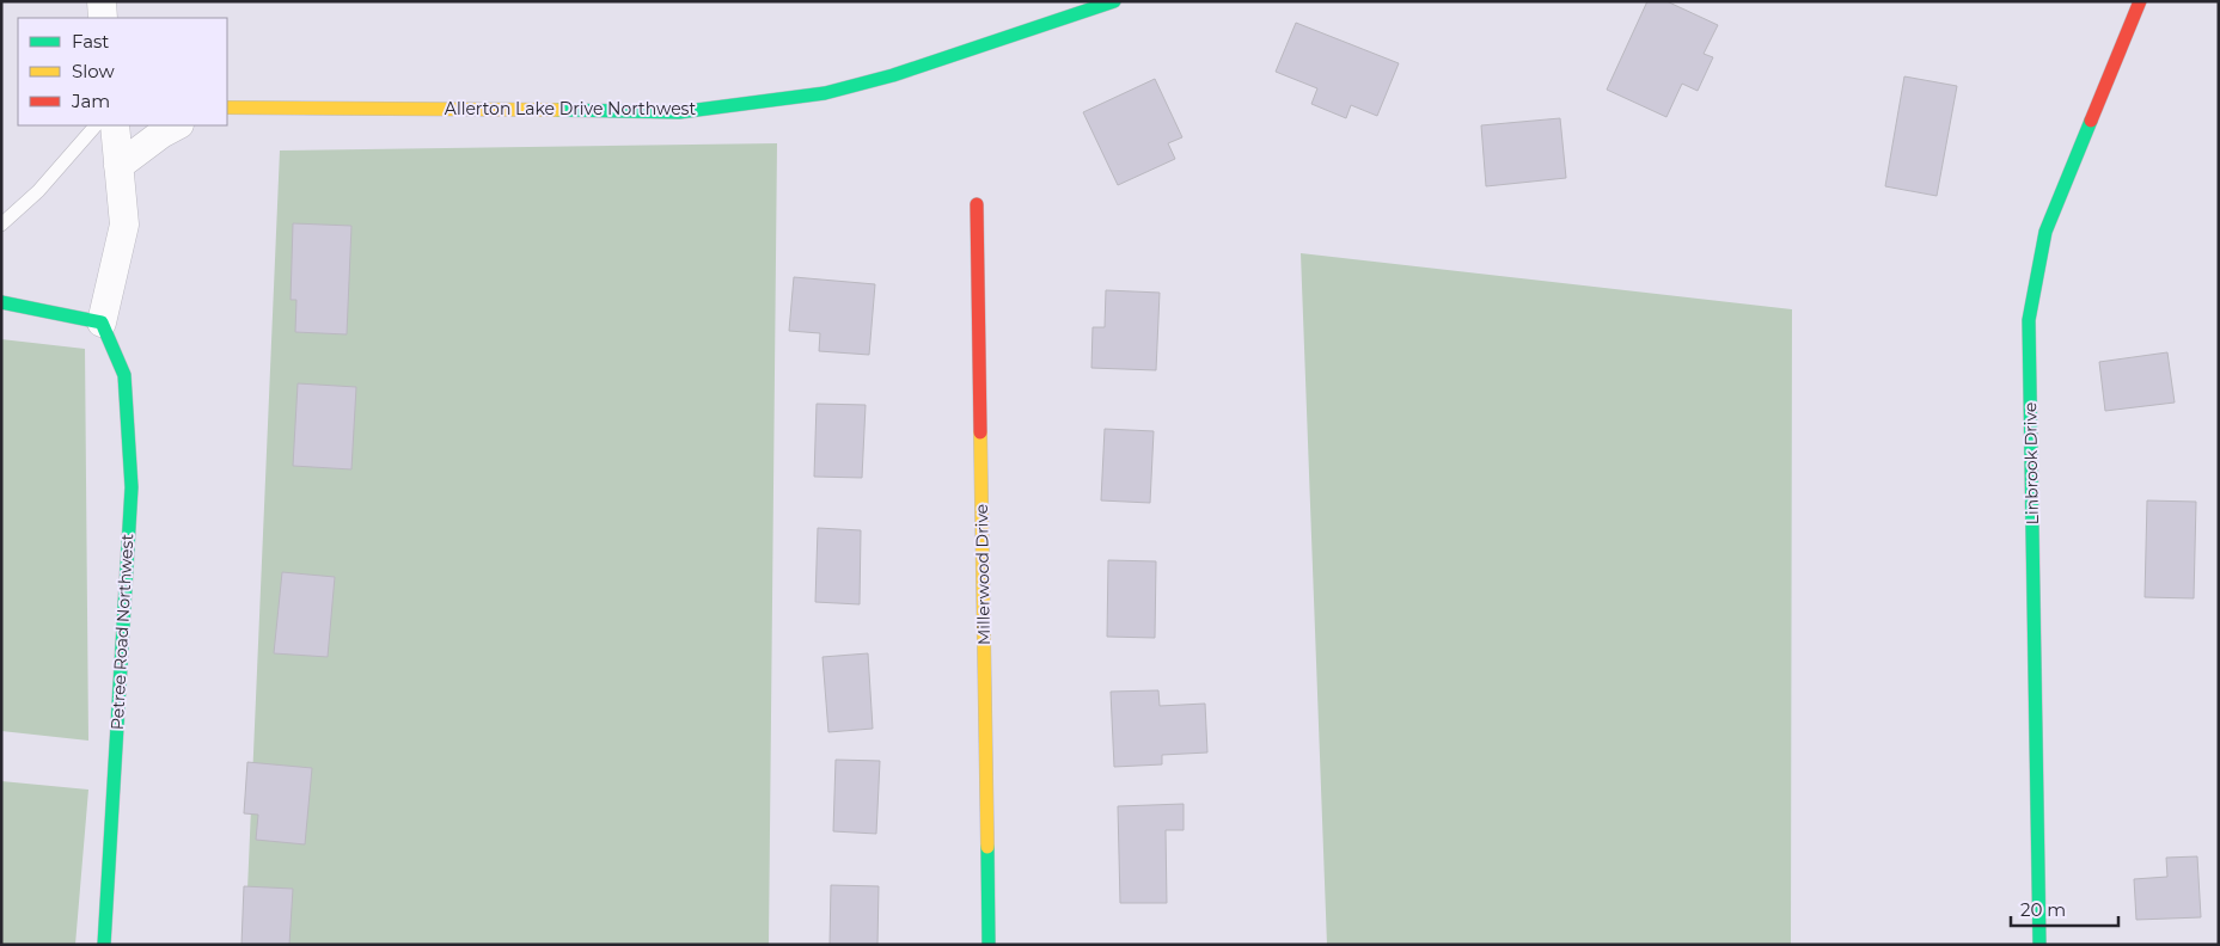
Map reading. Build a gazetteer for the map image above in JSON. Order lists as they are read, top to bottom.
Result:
{
  "streets": {
    "street": [
      "Allerton Lake Drive Northwest",
      "Linbrook Drive",
      "Millerwood Drive",
      "Petree Road Northwest"
    ]
  },
  "legend": ["Fast", "Slow", "Jam"],
  "scale_bar": "20 m"
}
